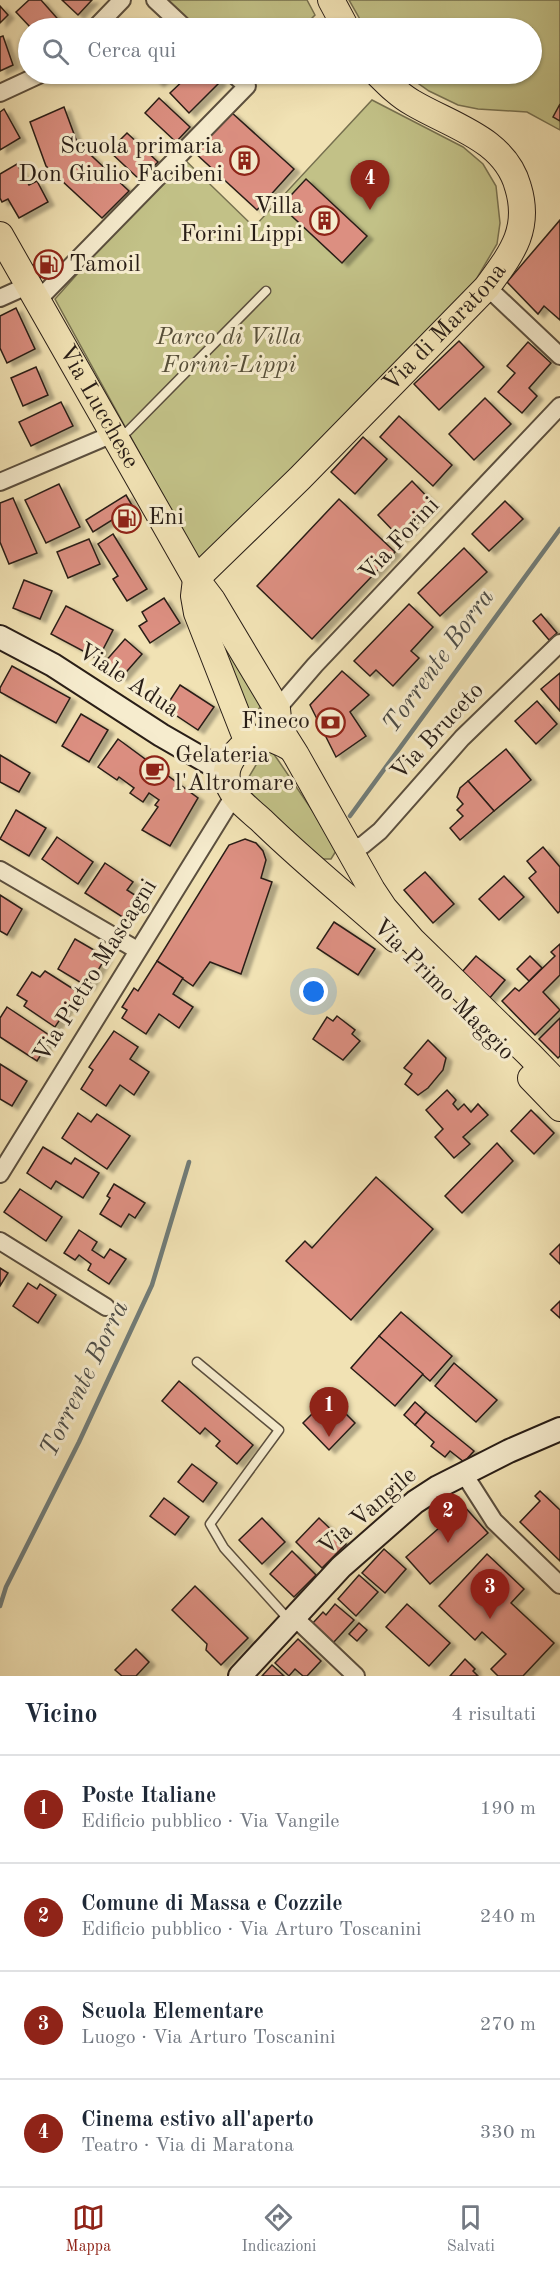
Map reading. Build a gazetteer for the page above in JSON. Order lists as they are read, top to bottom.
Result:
{
  "streets": {
    "main road": ["Via di Maratona", "Via Lucchese", "Via Primo Maggio"],
    "street": [
      "Via Forini",
      "Viale Adua",
      "Via Bruceto",
      "Via Pietro Mascagni",
      "Via Vangile"
    ]
  },
  "crossings": [
    ["Via di Maratona", "Via Lucchese"],
    ["Via Lucchese", "Via Forini"],
    ["Viale Adua", "Via Pietro Mascagni"],
    ["Via Bruceto", "Via Primo Maggio"]
  ],
  "water": ["Torrente Borra"],
  "parks": ["Parco di Villa Forini-Lippi"],
  "places": {
    "building": ["Scuola primaria Don Giulio Facibeni", "Villa Forini Lippi"],
    "fuel station": ["Tamoil", "Eni"],
    "bank": ["Fineco"],
    "cafe": ["Gelateria l'Altromare"]
  },
  "page": {
    "search": "Cerca qui",
    "pins": [
      "4",
      "1",
      "2",
      "3"
    ],
    "heading": ["Vicino", "4 risultati"],
    "list": [
      {
        "mark": "1",
        "name": "Poste Italiane",
        "note": "Edificio pubblico · Via Vangile",
        "value": "190 m"
      },
      {
        "mark": "2",
        "name": "Comune di Massa e Cozzile",
        "note": "Edificio pubblico · Via Arturo Toscanini",
        "value": "240 m"
      },
      {
        "mark": "3",
        "name": "Scuola Elementare",
        "note": "Luogo · Via Arturo Toscanini",
        "value": "270 m"
      },
      {
        "mark": "4",
        "name": "Cinema estivo all'aperto",
        "note": "Teatro · Via di Maratona",
        "value": "330 m"
      }
    ],
    "nav": ["Mappa", "Indicazioni", "Salvati"]
  }
}
